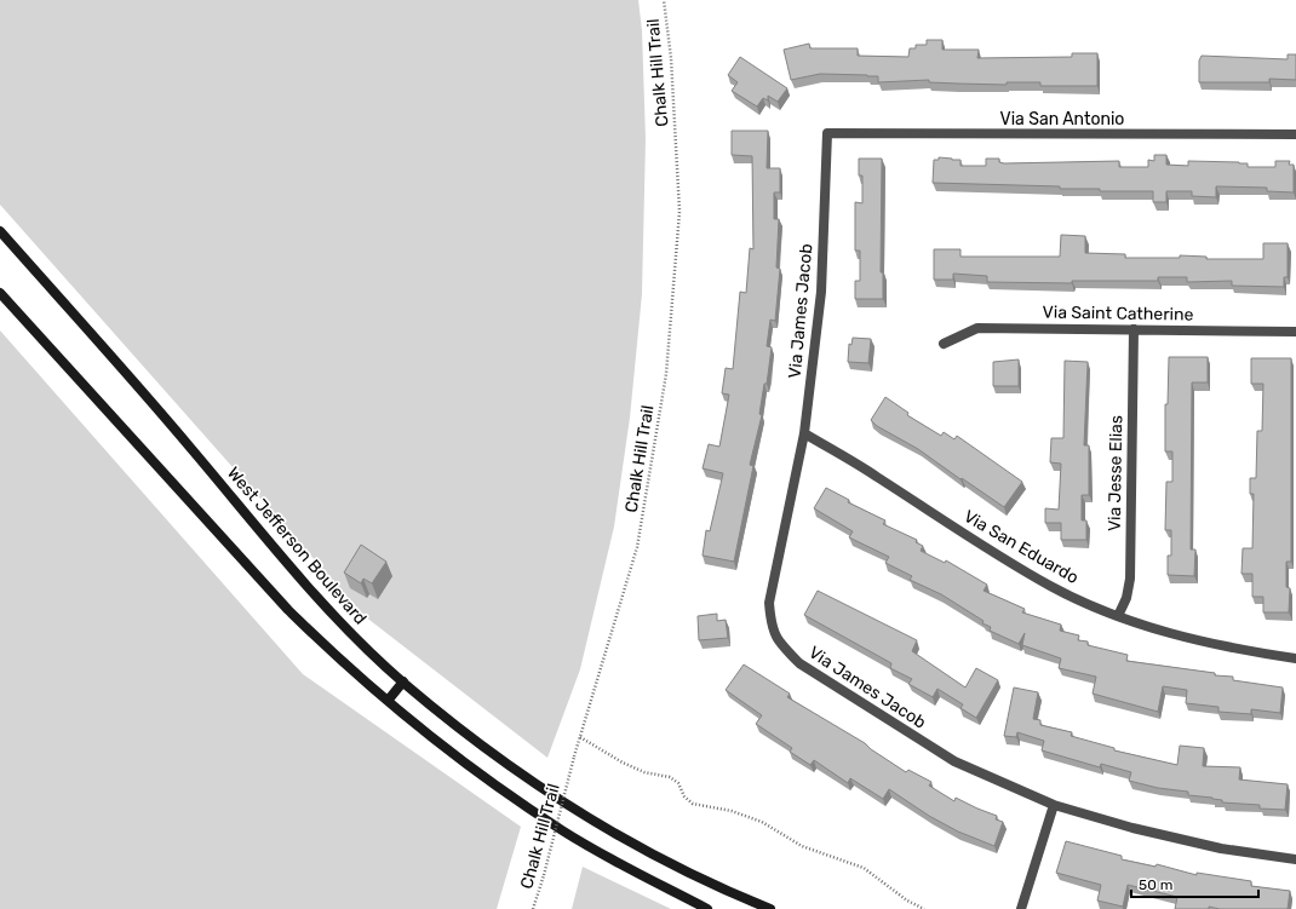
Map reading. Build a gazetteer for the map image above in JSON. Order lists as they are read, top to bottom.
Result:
{
  "streets": {
    "main road": ["West Jefferson Boulevard"],
    "street": [
      "Via San Antonio",
      "Via James Jacob",
      "Via Saint Catherine",
      "Via Jesse Elias",
      "Via San Eduardo"
    ],
    "path": ["Chalk Hill Trail"]
  },
  "crossings": [
    ["Via San Antonio", "Via James Jacob"],
    ["Via James Jacob", "Via San Eduardo"],
    ["Via Saint Catherine", "Via Jesse Elias"],
    ["Via Jesse Elias", "Via San Eduardo"]
  ],
  "scale_bar": "50 m"
}
